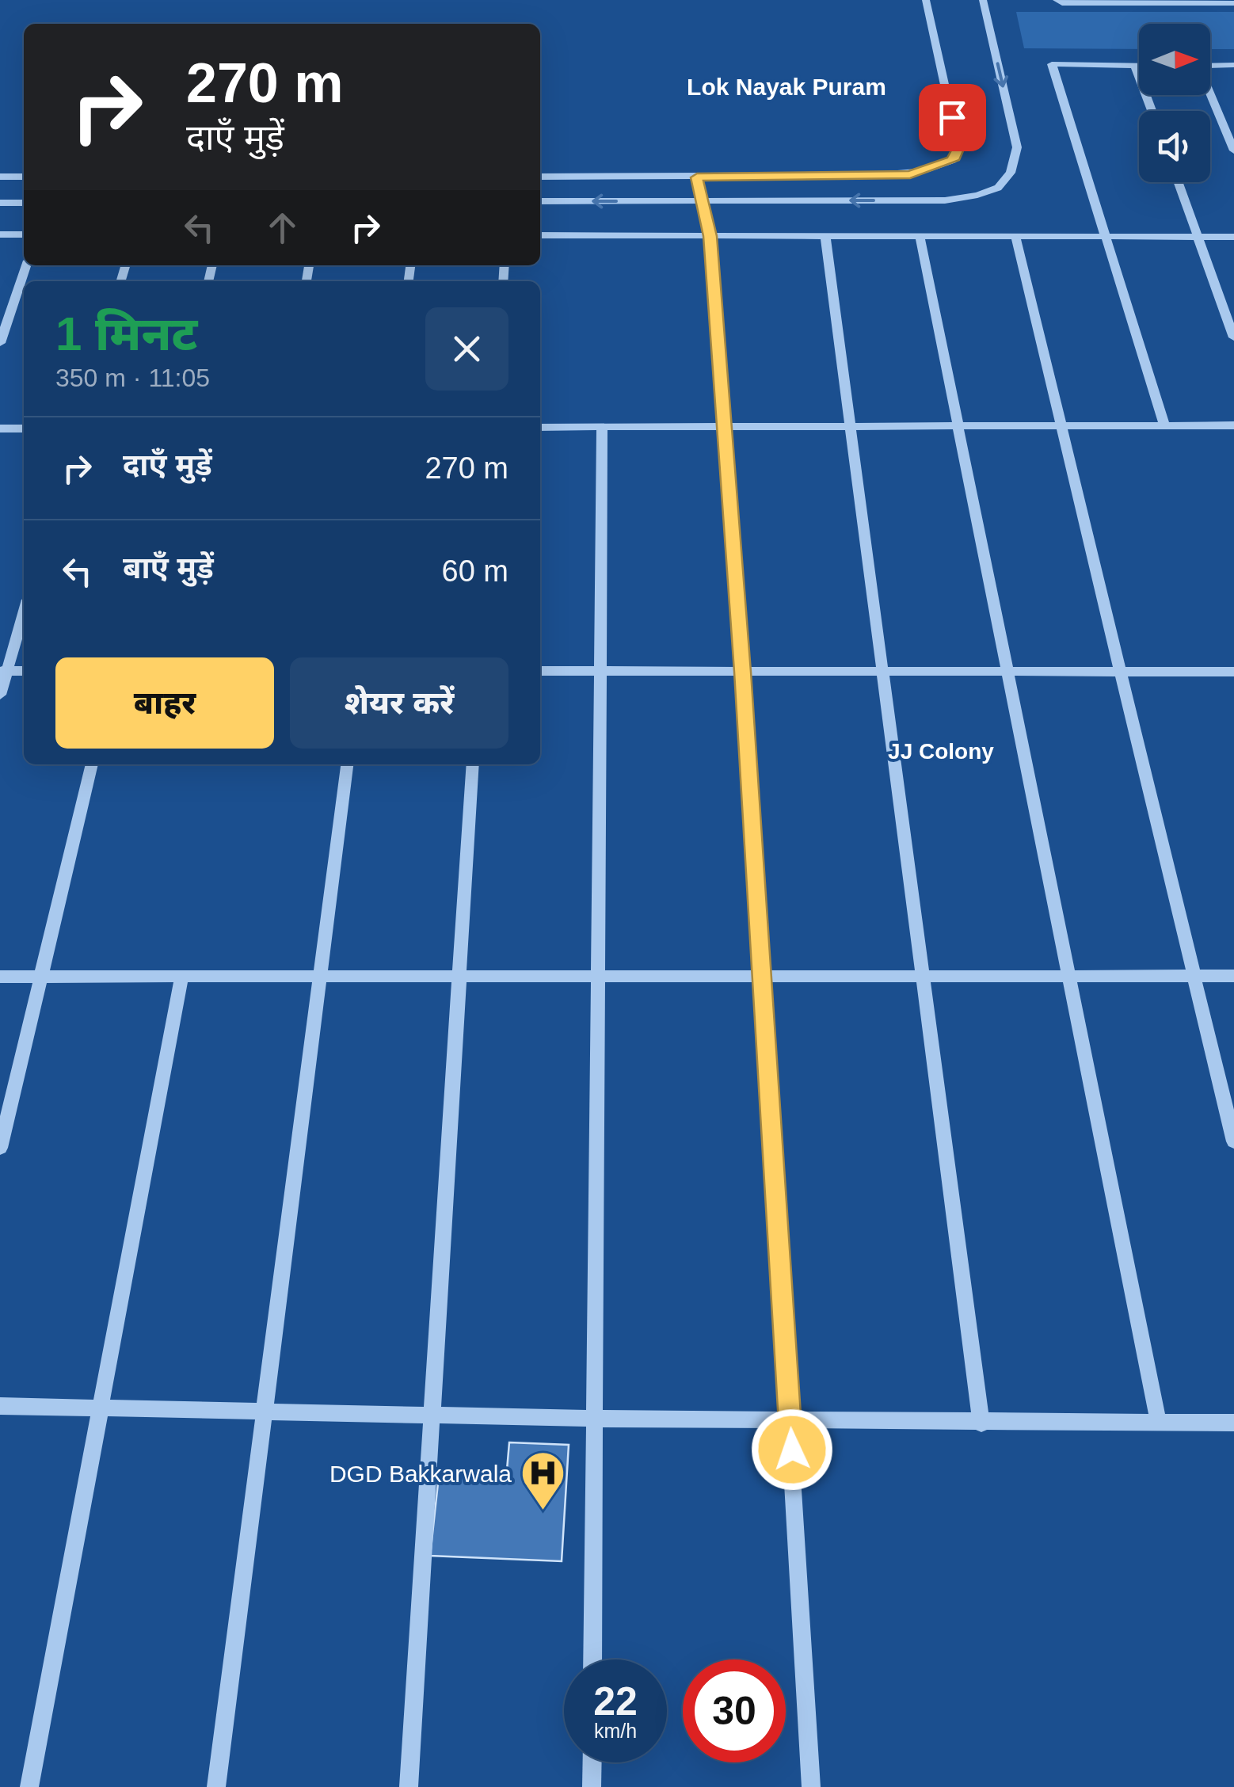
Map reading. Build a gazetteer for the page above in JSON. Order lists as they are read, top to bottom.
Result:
{
  "districts": ["Lok Nayak Puram", "JJ Colony"],
  "places": {
    "hospital": ["DGD Bakkarwala"]
  },
  "north": "right",
  "page": {
    "turn": ["270 m", "दाएँ मुड़ें"],
    "heading": ["1 मिनट", "350 m · 11:05"],
    "list": [
      {
        "name": "दाएँ मुड़ें",
        "value": "270 m"
      },
      {
        "name": "बाएँ मुड़ें",
        "value": "60 m"
      }
    ],
    "buttons": ["बाहर", "शेयर करें"],
    "speed": "22 km/h",
    "limit": "30"
  }
}
